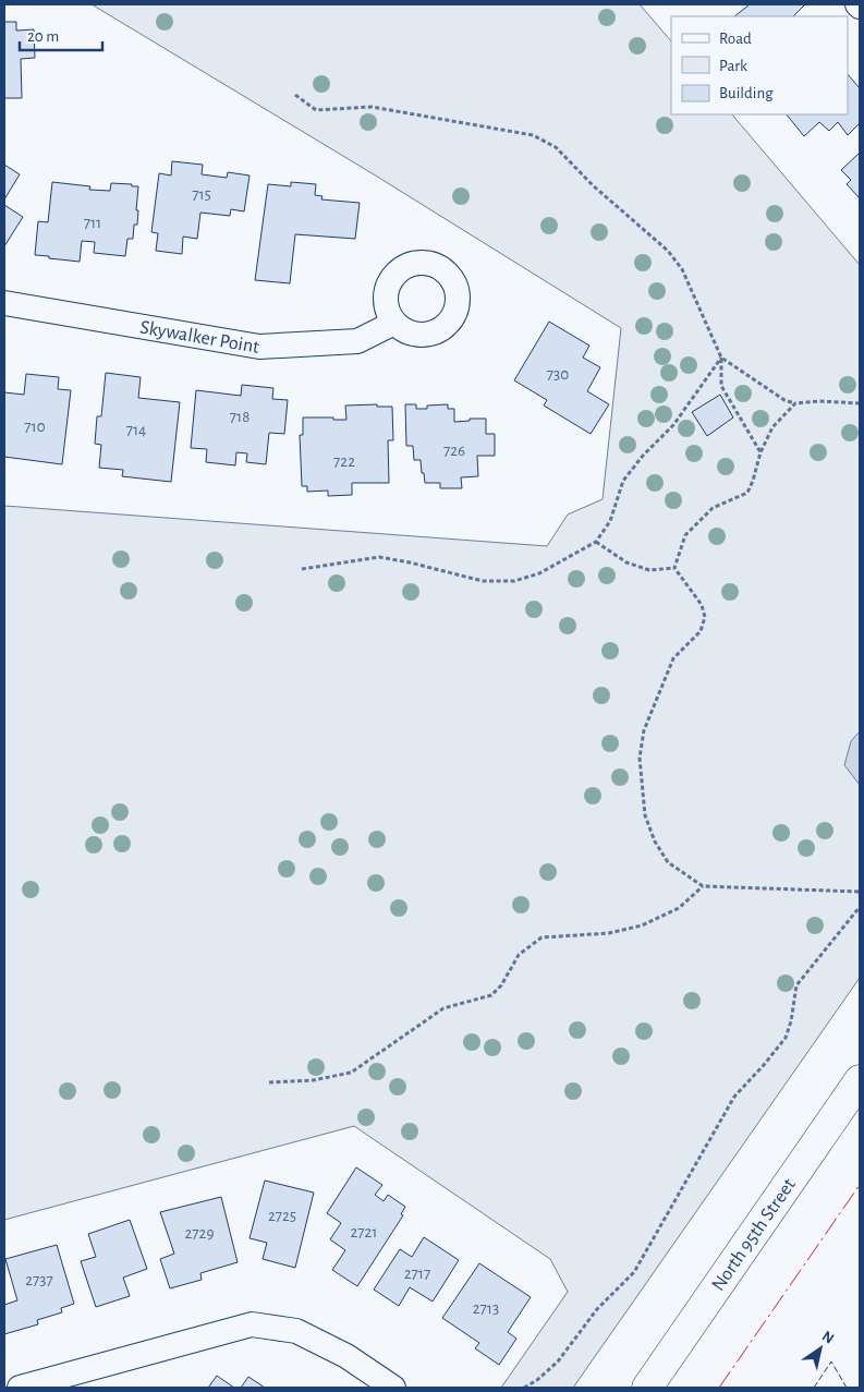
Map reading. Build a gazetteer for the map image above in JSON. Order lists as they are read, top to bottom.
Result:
{
  "streets": {
    "main road": ["North 95th Street"],
    "street": ["Skywalker Point"]
  },
  "house_numbers": [
    "715",
    "711",
    "730",
    "718",
    "710",
    "714",
    "726",
    "722",
    "2725",
    "2721",
    "2729",
    "2717",
    "2737",
    "2713"
  ],
  "legend": ["Road", "Park", "Building"],
  "scale_bar": "20 m",
  "north": "top right"
}
